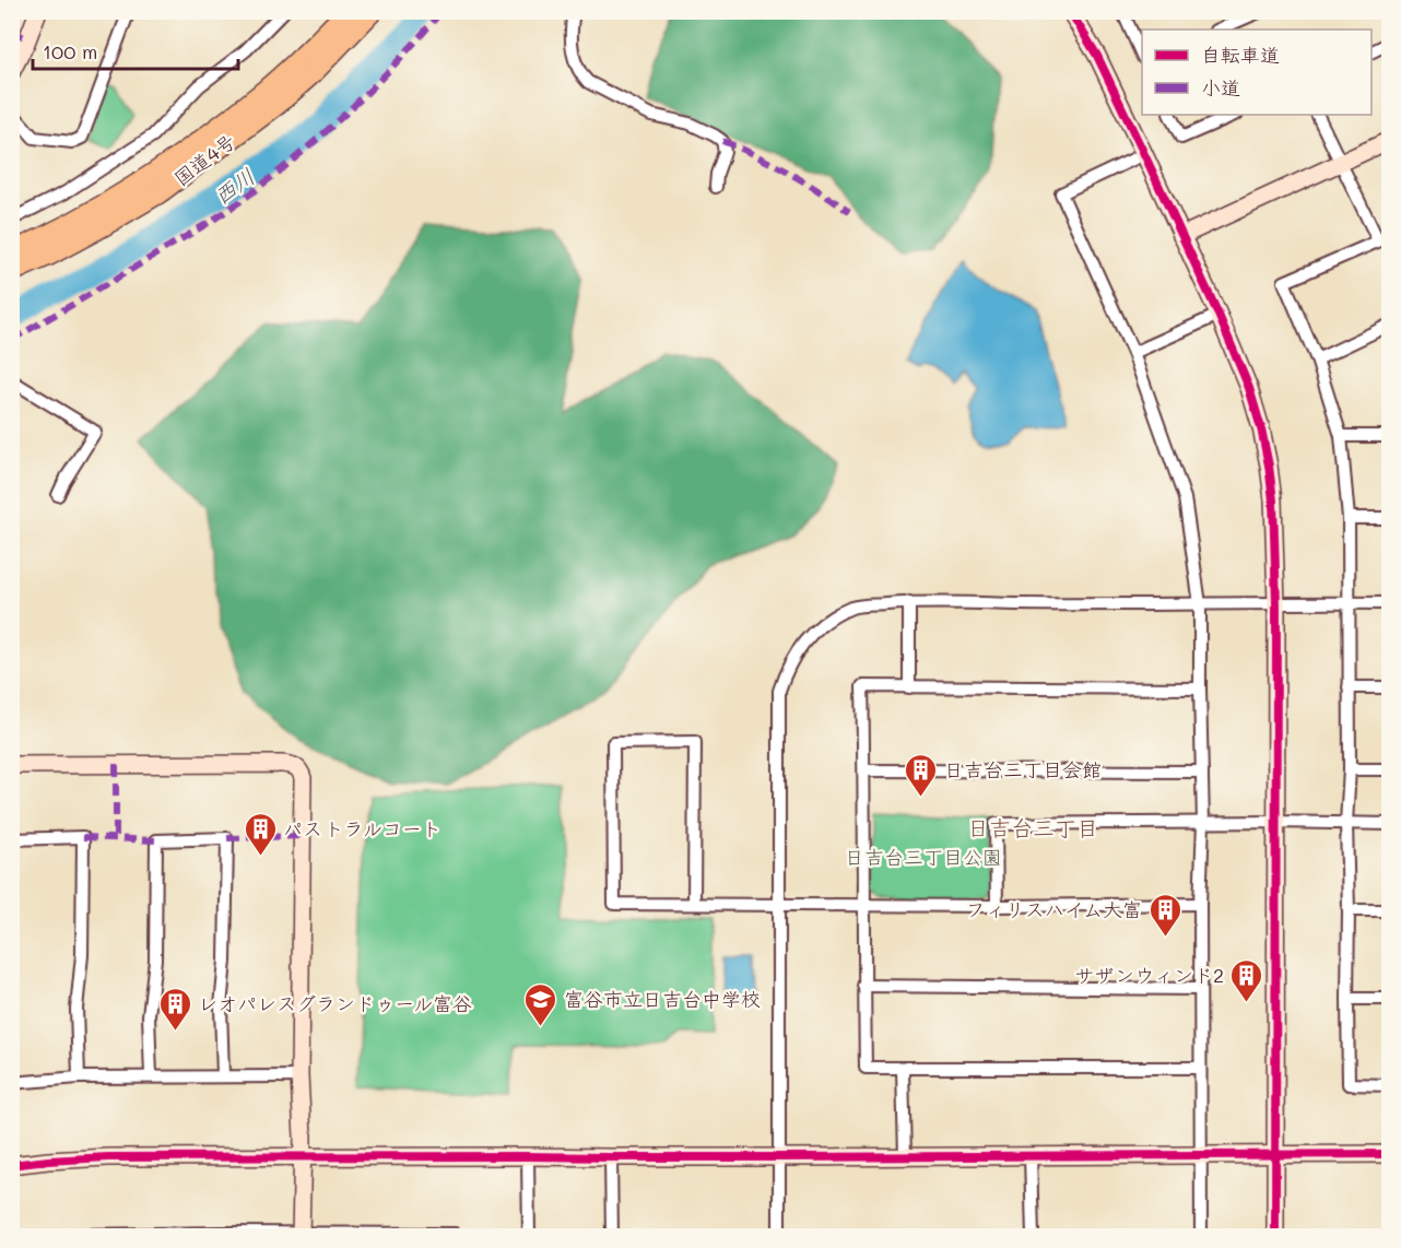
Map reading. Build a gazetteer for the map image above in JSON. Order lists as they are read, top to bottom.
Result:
{
  "streets": {
    "highway": ["国道4号"]
  },
  "districts": ["日吉台三丁目"],
  "water": ["西川"],
  "parks": ["日吉台三丁目公園"],
  "places": {
    "building": [
      "日吉台三丁目会館",
      "パストラルコート",
      "フィリスハイム大富",
      "サザンウィンド2",
      "レオパレスグランドゥール富谷"
    ],
    "school or university": ["富谷市立日吉台中学校"]
  },
  "legend": ["自転車道", "小道"],
  "scale_bar": "100 m"
}
